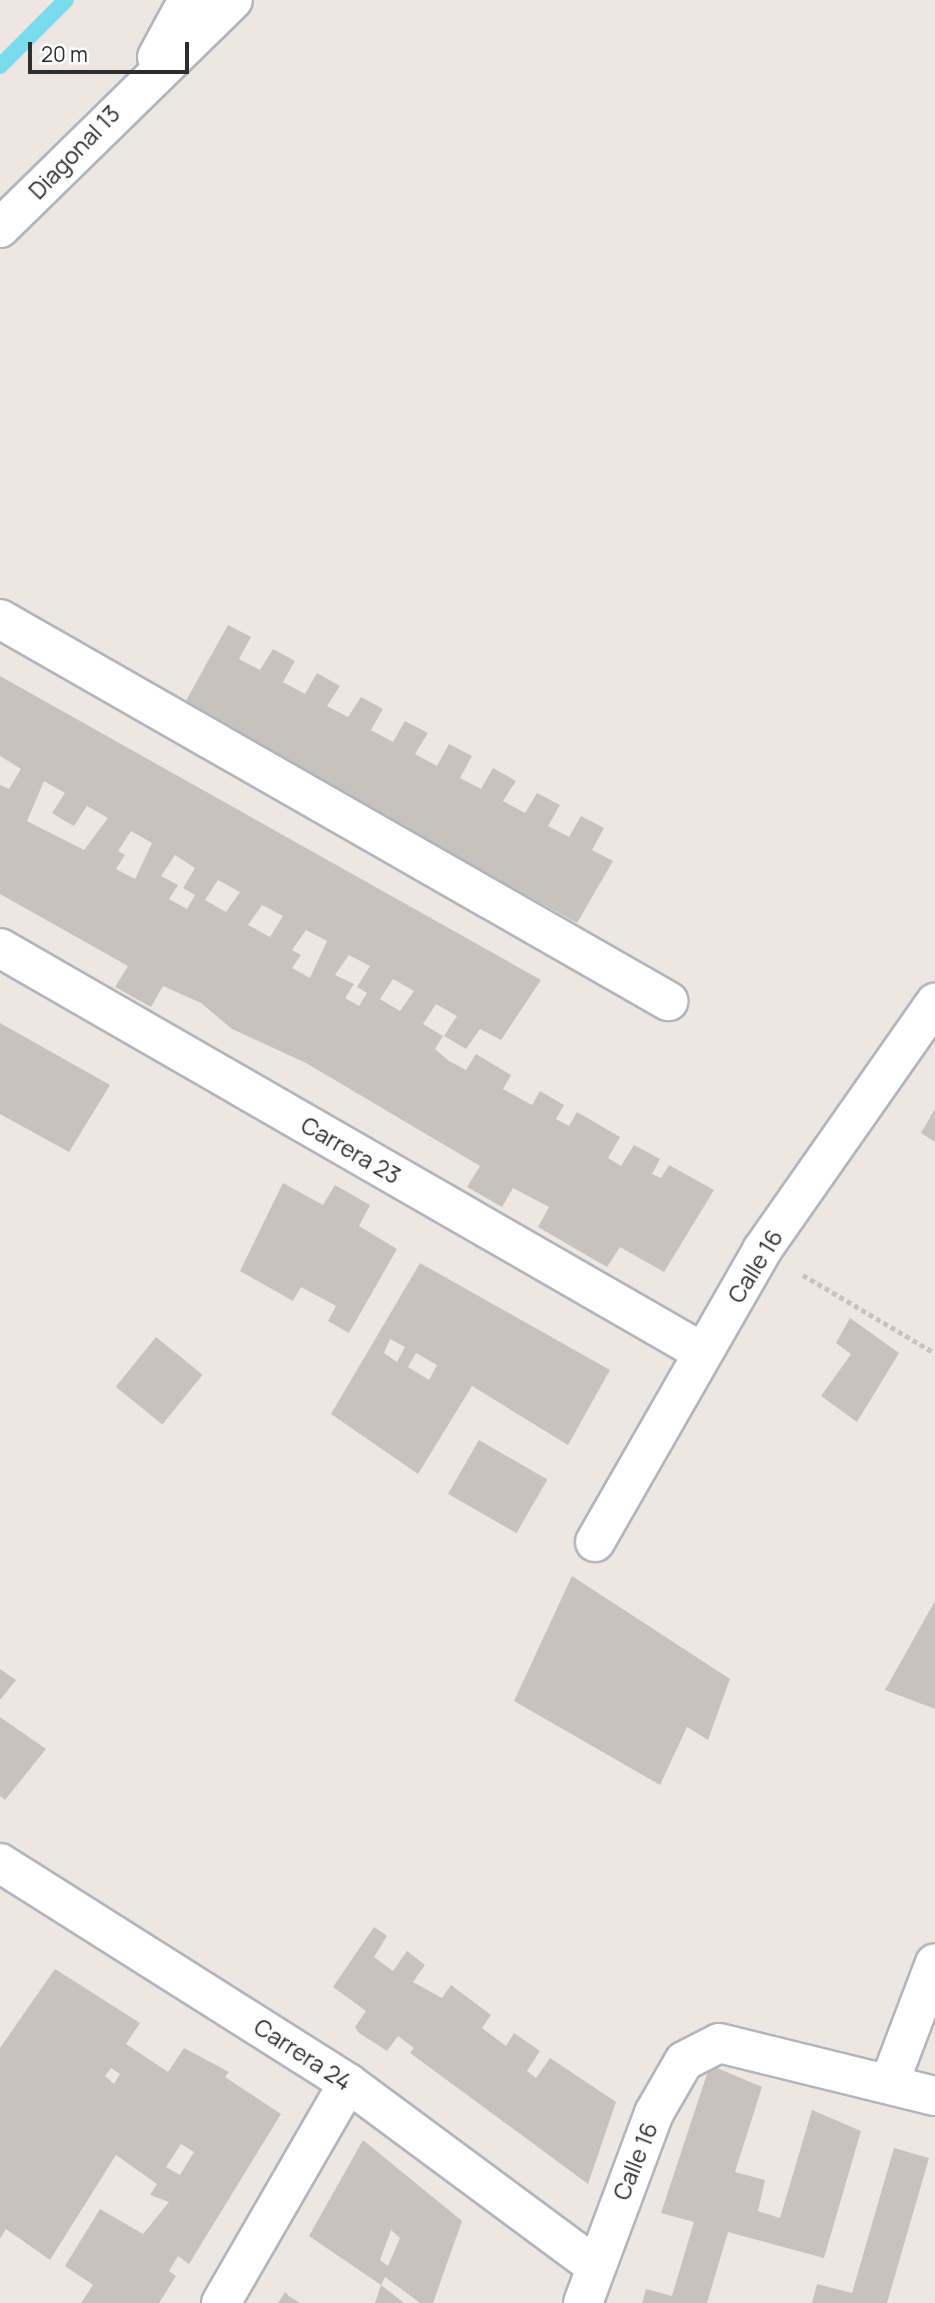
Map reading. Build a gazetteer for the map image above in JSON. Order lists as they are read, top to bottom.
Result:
{
  "streets": {
    "street": [
      "Diagonal 13",
      "Carrera 23",
      "Calle 16",
      "Carrera 24"
    ]
  },
  "crossings": [
    ["Carrera 23", "Calle 16"],
    ["Calle 16", "Carrera 24"]
  ],
  "scale_bar": "20 m"
}
